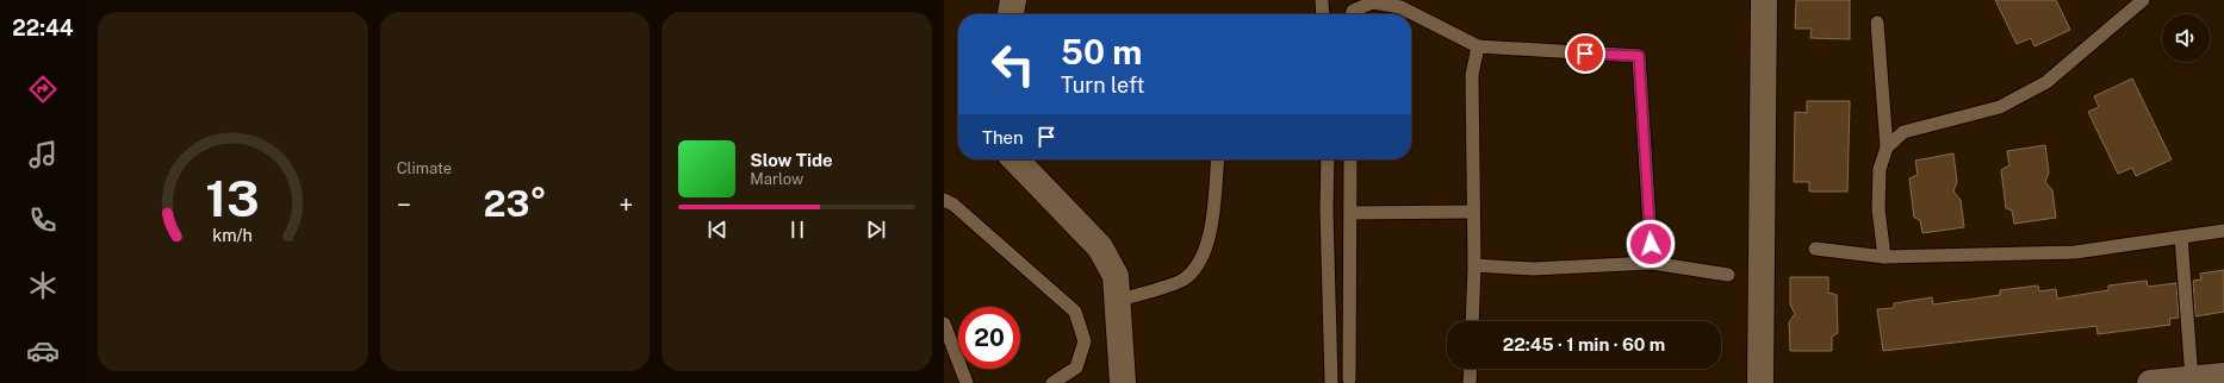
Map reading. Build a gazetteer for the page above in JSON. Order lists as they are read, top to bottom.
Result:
{
  "page": {
    "tabs": "22:44",
    "tile": "Climate",
    "turn": ["50 m", "Turn left"],
    "then": "Then",
    "song": ["Slow Tide", "Marlow"],
    "heat": ["−", "23°", "+"],
    "limit": "20",
    "trip": "22:45 · 1 min · 60 m",
    "gauge": ["13", "km/h"]
  }
}
